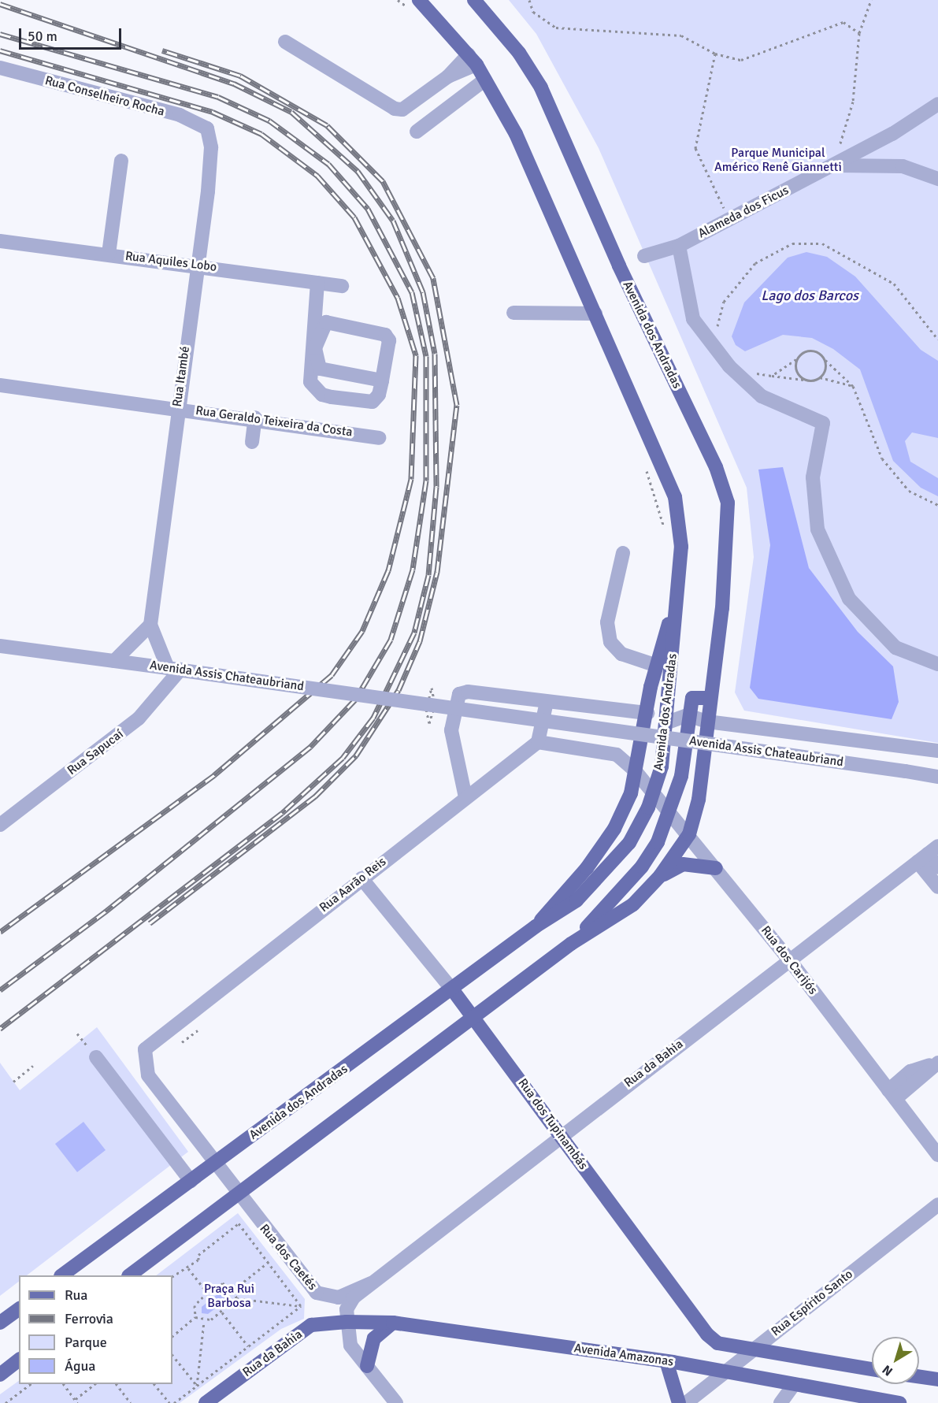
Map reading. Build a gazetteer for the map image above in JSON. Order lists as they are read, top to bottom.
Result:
{
  "streets": {
    "main road": [
      "Avenida dos Andradas",
      "Rua da Bahia",
      "Rua dos Tupinambás",
      "Avenida Amazonas"
    ],
    "street": [
      "Rua Conselheiro Rocha",
      "Alameda dos Ficus",
      "Rua Aquiles Lobo",
      "Rua Itambé",
      "Rua Geraldo Teixeira da Costa",
      "Avenida Assis Chateaubriand",
      "Rua Sapucaí",
      "Rua Aarão Reis",
      "Rua dos Carijós",
      "Rua dos Caetés",
      "Rua Espírito Santo"
    ]
  },
  "crossings": [
    ["Rua Conselheiro Rocha", "Rua Itambé"],
    ["Rua Aquiles Lobo", "Rua Itambé"],
    ["Avenida dos Andradas", "Avenida Assis Chateaubriand"],
    ["Avenida dos Andradas", "Rua dos Carijós"],
    ["Avenida dos Andradas", "Rua dos Tupinambás"],
    ["Avenida dos Andradas", "Rua dos Caetés"],
    ["Rua Itambé", "Rua Geraldo Teixeira da Costa"],
    ["Rua Itambé", "Avenida Assis Chateaubriand"],
    ["Rua Itambé", "Rua Sapucaí"],
    ["Avenida Assis Chateaubriand", "Rua Sapucaí"],
    ["Rua Aarão Reis", "Rua dos Tupinambás"],
    ["Rua Aarão Reis", "Rua dos Caetés"],
    ["Rua dos Carijós", "Rua da Bahia"],
    ["Rua da Bahia", "Rua dos Tupinambás"],
    ["Rua da Bahia", "Rua dos Caetés"],
    ["Rua da Bahia", "Avenida Amazonas"],
    ["Rua dos Tupinambás", "Rua Espírito Santo"],
    ["Rua Espírito Santo", "Avenida Amazonas"]
  ],
  "water": ["Lago dos Barcos"],
  "parks": ["Parque Municipal Américo Renê Giannetti", "Praça Rui Barbosa"],
  "legend": [
    "Rua",
    "Ferrovia",
    "Parque",
    "Água"
  ],
  "scale_bar": "50 m",
  "north": "bottom left"
}
